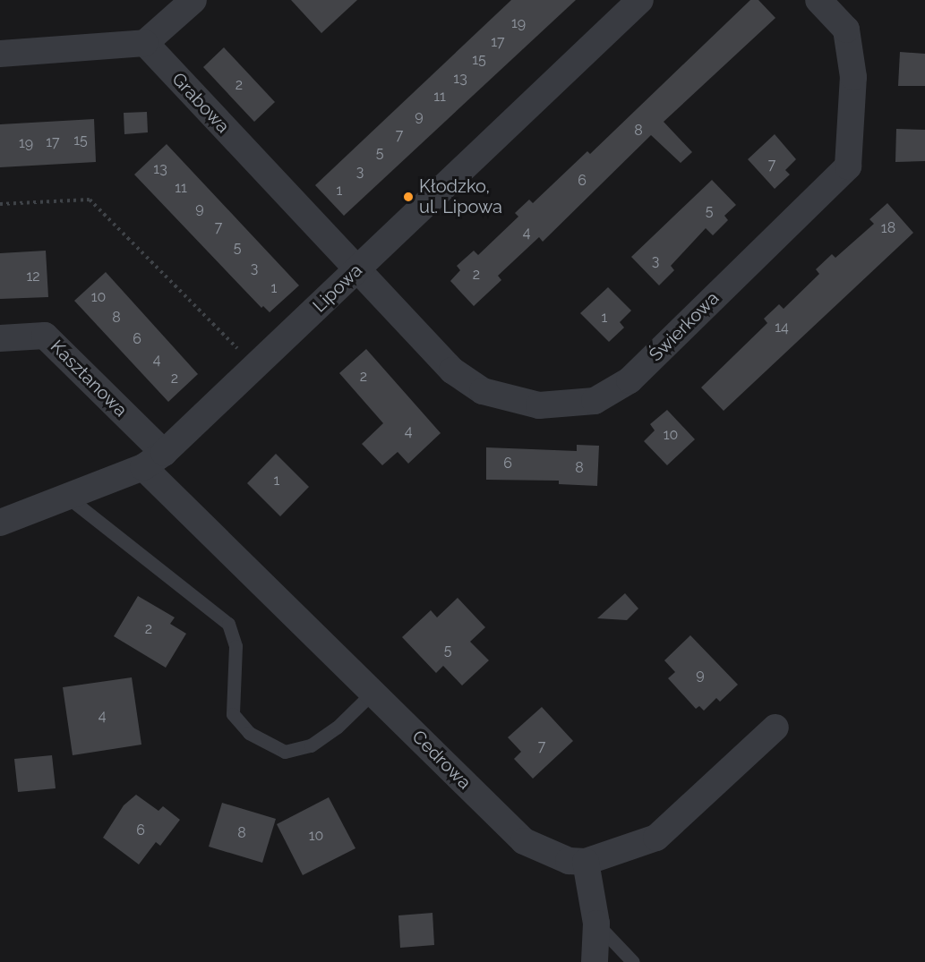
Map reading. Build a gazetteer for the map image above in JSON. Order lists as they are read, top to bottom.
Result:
{
  "streets": {
    "street": [
      "Grabowa",
      "Lipowa",
      "Świerkowa",
      "Kasztanowa",
      "Cedrowa"
    ]
  },
  "crossings": [
    ["Grabowa", "Lipowa"],
    ["Grabowa", "Świerkowa"],
    ["Lipowa", "Świerkowa"],
    ["Lipowa", "Kasztanowa"],
    ["Lipowa", "Cedrowa"],
    ["Kasztanowa", "Cedrowa"]
  ],
  "places": ["Kłodzko, ul. Lipowa"],
  "house_numbers": [
    "19",
    "17",
    "15",
    "13",
    "2",
    "11",
    "9",
    "8",
    "7",
    "15",
    "17",
    "19",
    "5",
    "7",
    "13",
    "3",
    "6",
    "11",
    "1",
    "9",
    "5",
    "7",
    "18",
    "4",
    "5",
    "3",
    "3",
    "2",
    "12",
    "1",
    "10",
    "8",
    "1",
    "14",
    "6",
    "4",
    "2",
    "2",
    "4",
    "10",
    "6",
    "8",
    "1",
    "2",
    "5",
    "9",
    "4",
    "7",
    "6",
    "8",
    "10"
  ]
}
